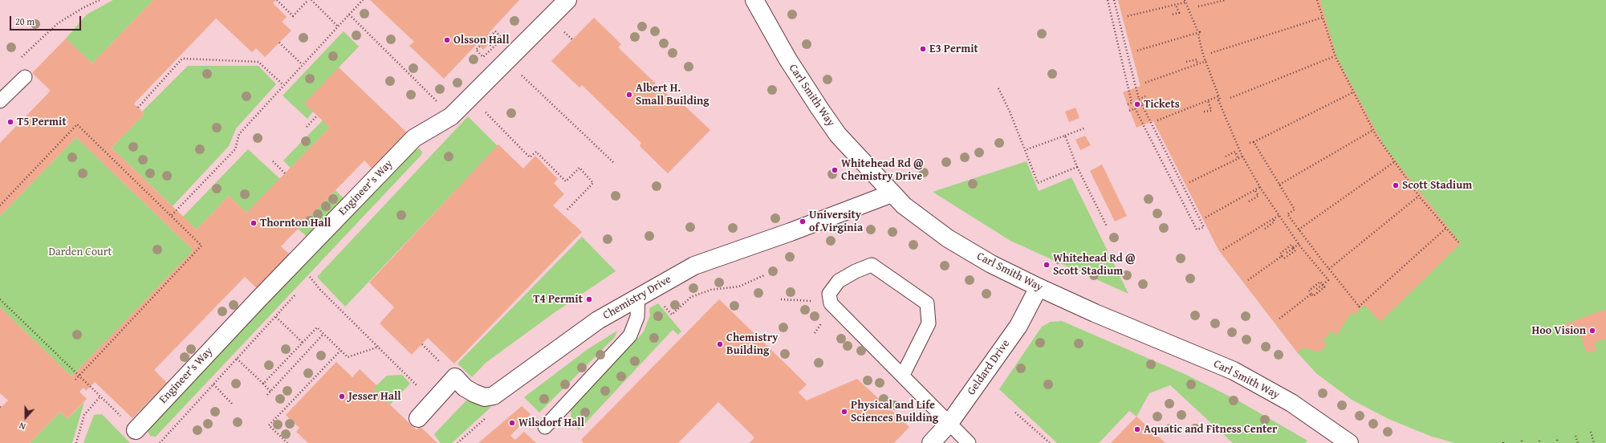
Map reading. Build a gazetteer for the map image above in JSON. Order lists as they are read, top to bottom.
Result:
{
  "streets": {
    "street": [
      "Carl Smith Way",
      "Engineer's Way",
      "Chemistry Drive",
      "Geldard Drive"
    ]
  },
  "crossings": [
    ["Carl Smith Way", "Chemistry Drive"],
    ["Carl Smith Way", "Geldard Drive"]
  ],
  "parks": ["Darden Court"],
  "places": [
    "Olsson Hall",
    "E3 Permit",
    "Albert H. Small Building",
    "Tickets",
    "T5 Permit",
    "Whitehead Rd @ Chemistry Drive",
    "Scott Stadium",
    "University of Virginia",
    "Thornton Hall",
    "Whitehead Rd @ Scott Stadium",
    "T4 Permit",
    "Hoo Vision",
    "Chemistry Building",
    "Jesser Hall",
    "Physical and Life Sciences Building",
    "Wilsdorf Hall",
    "Aquatic and Fitness Center"
  ],
  "scale_bar": "20 m",
  "north": "bottom"
}
